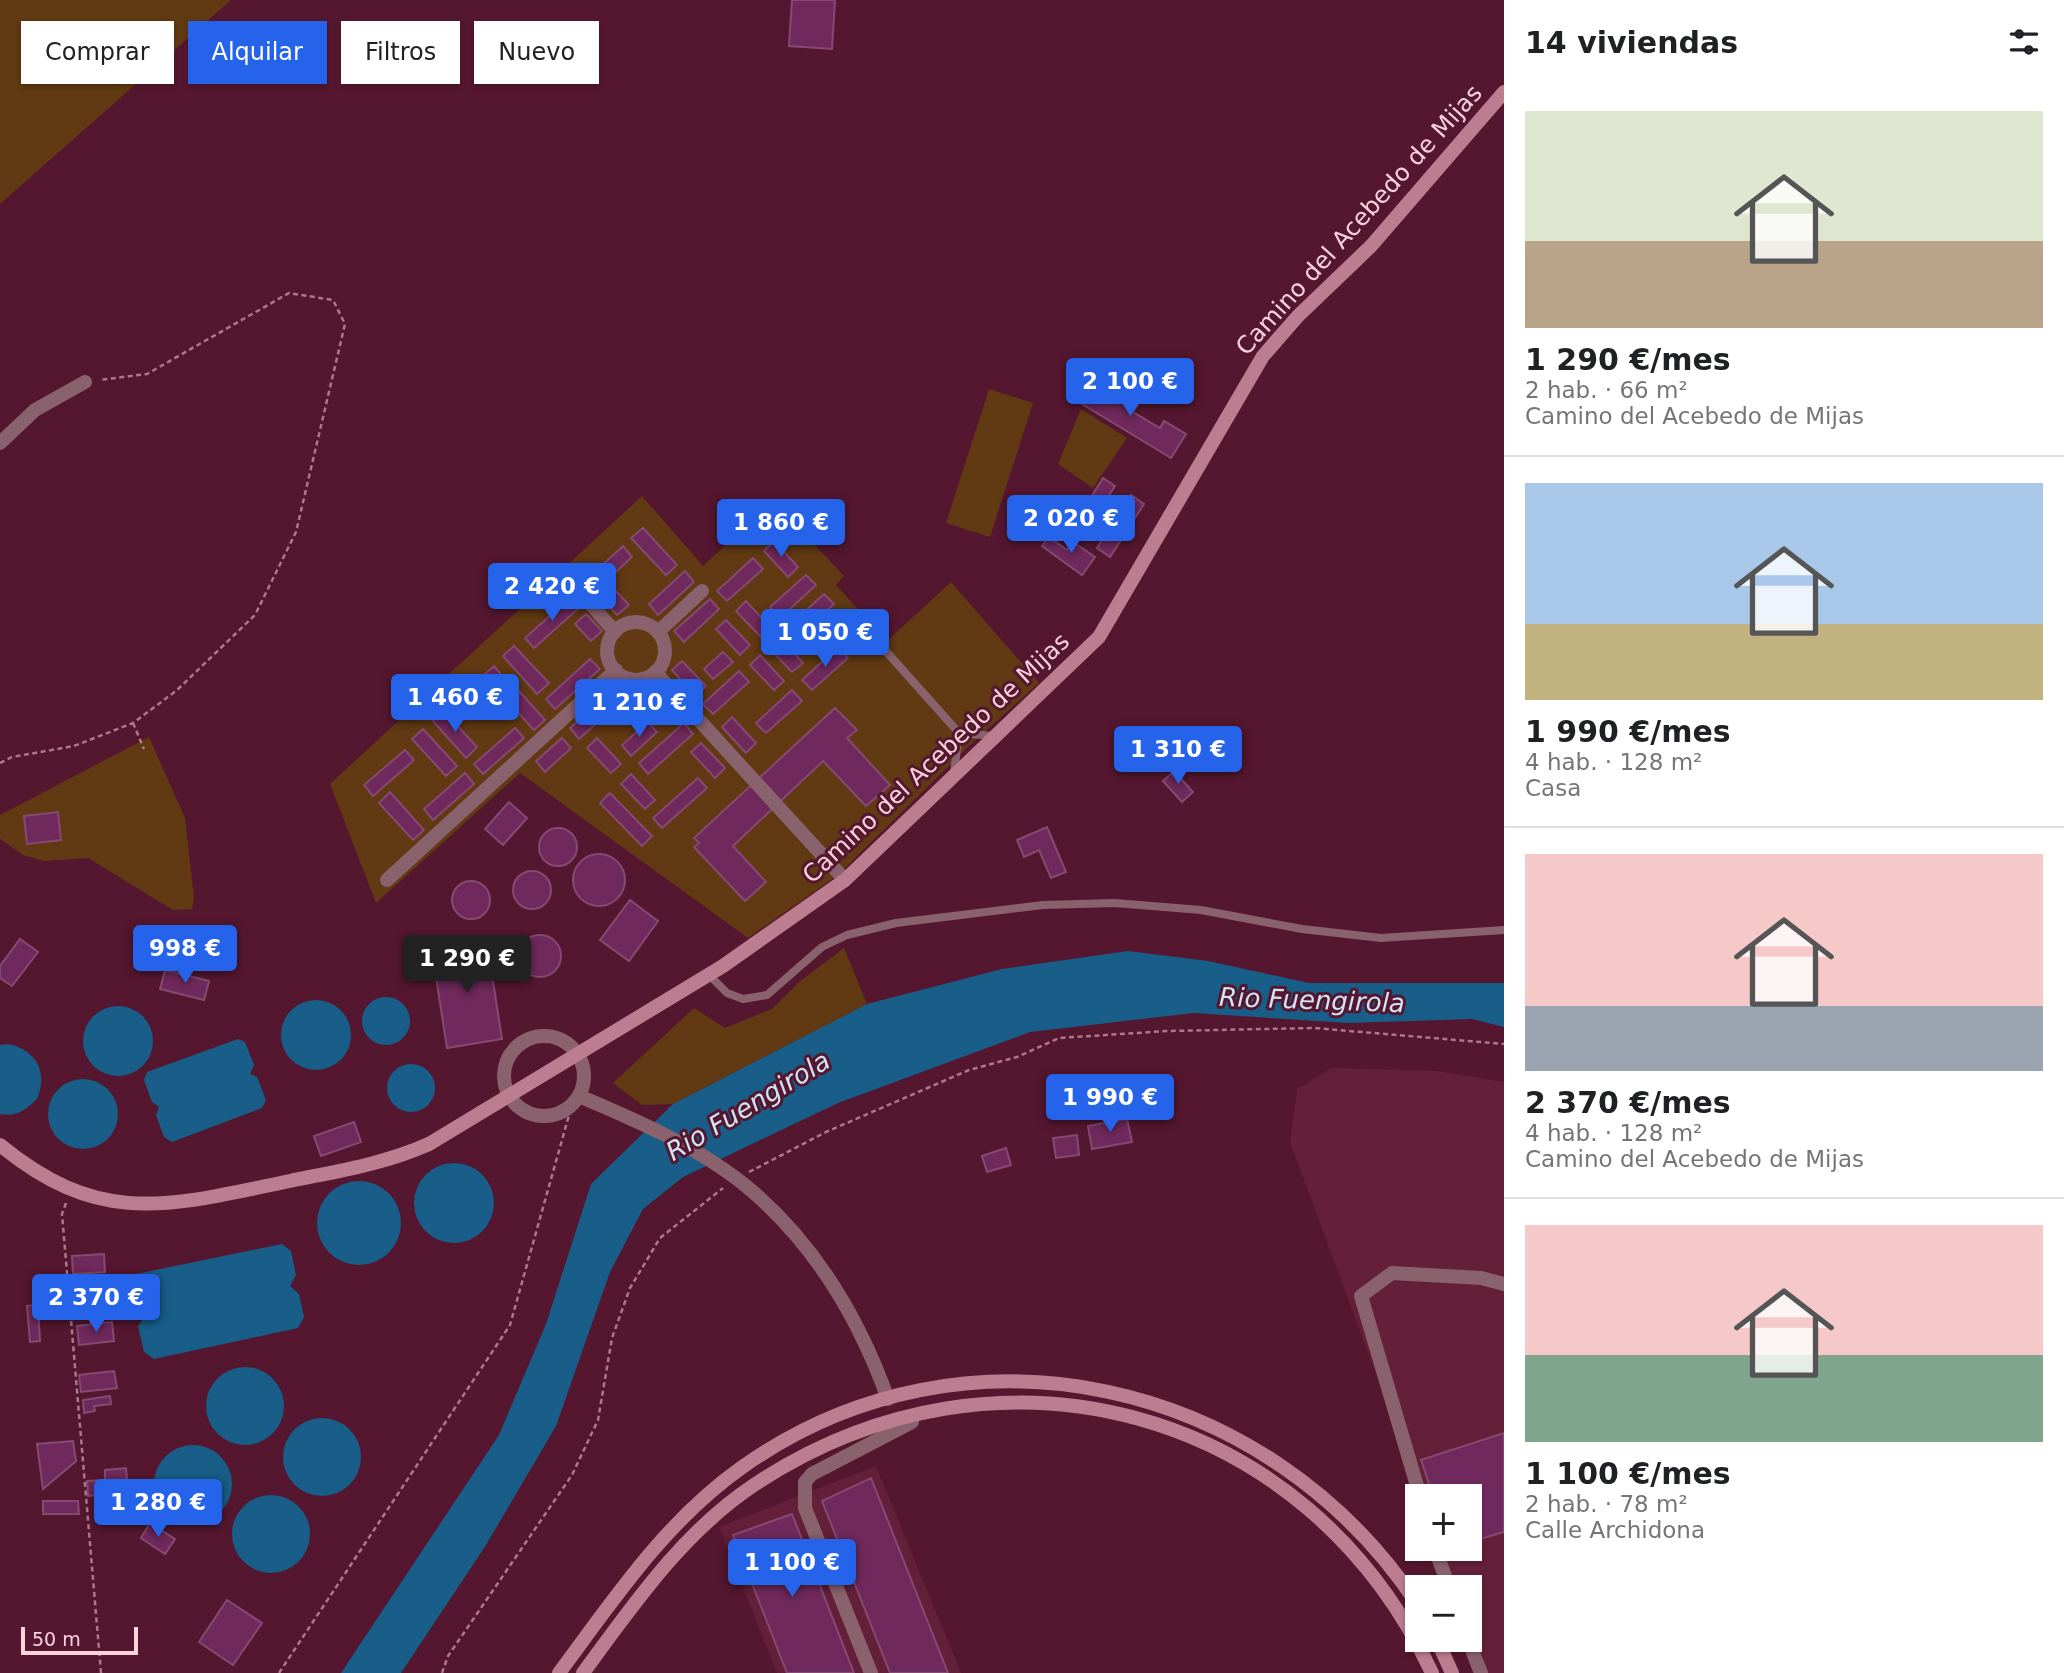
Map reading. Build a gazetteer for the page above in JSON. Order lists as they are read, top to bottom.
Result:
{
  "streets": {
    "street": ["Camino del Acebedo de Mijas"]
  },
  "water": ["Rio Fuengirola"],
  "scale_bar": "50 m",
  "page": {
    "heading": "14 viviendas",
    "chip": [
      "Comprar",
      "Alquilar",
      "Filtros",
      "Nuevo"
    ],
    "list": [
      {
        "name": "1 290 €/mes",
        "note": "2 hab. · 66 m² · Camino del Acebedo de Mijas"
      },
      {
        "name": "1 990 €/mes",
        "note": "4 hab. · 128 m² · Casa"
      },
      {
        "name": "2 370 €/mes",
        "note": "4 hab. · 128 m² · Camino del Acebedo de Mijas"
      },
      {
        "name": "1 100 €/mes",
        "note": "2 hab. · 78 m² · Calle Archidona"
      }
    ],
    "price": [
      "2 100 €",
      "2 020 €",
      "1 860 €",
      "2 420 €",
      "1 050 €",
      "1 460 €",
      "1 210 €",
      "1 310 €",
      "998 €",
      "1 290 €",
      "1 990 €",
      "2 370 €",
      "1 280 €",
      "1 100 €"
    ],
    "map_buttons": ["+", "−"],
    "scale": "50 m"
  }
}
